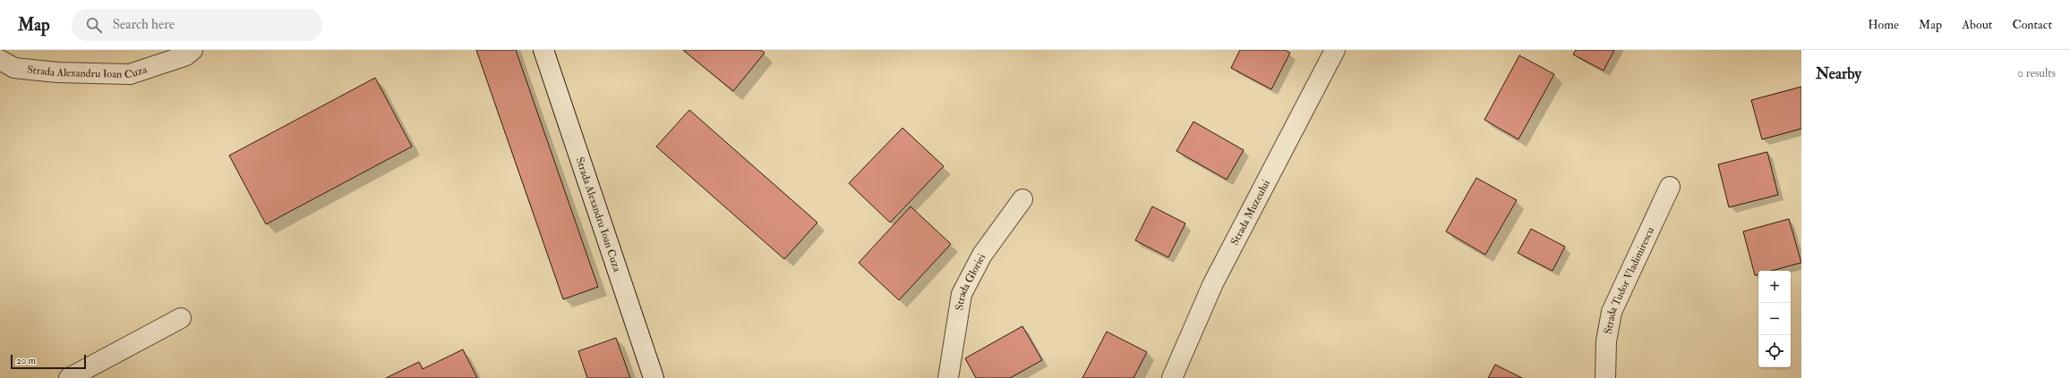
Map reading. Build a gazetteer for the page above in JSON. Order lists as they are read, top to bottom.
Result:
{
  "streets": {
    "street": [
      "Strada Alexandru Ioan Cuza",
      "Strada Muzeului",
      "Strada Tudor Vladimirescu",
      "Strada Gloriei"
    ]
  },
  "scale_bar": "20 m",
  "page": {
    "header": "Map",
    "search": "Search here",
    "nav": [
      "Home",
      "Map",
      "About",
      "Contact"
    ],
    "heading": ["Nearby", "0 results"],
    "map_buttons": ["+", "−"],
    "scale": "20 m"
  }
}
